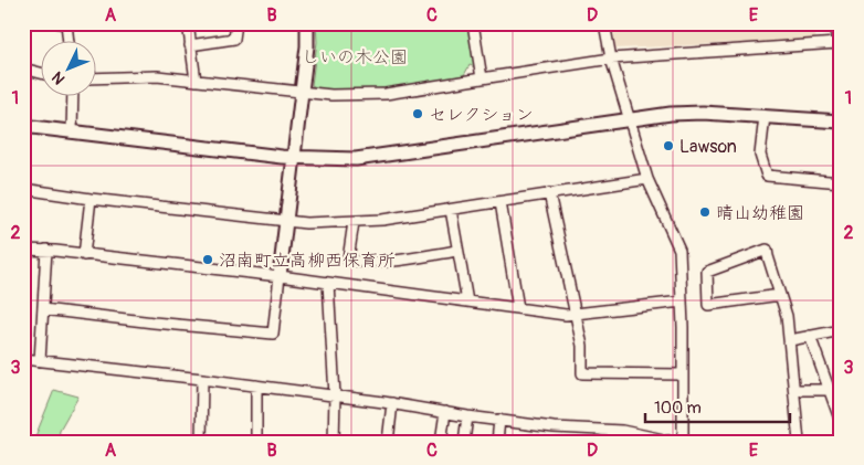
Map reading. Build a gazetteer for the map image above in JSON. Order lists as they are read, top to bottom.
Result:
{
  "parks": ["しいの木公園"],
  "places": [
    "セレクション",
    "Lawson",
    "晴山幼稚園",
    "沼南町立高柳西保育所"
  ],
  "scale_bar": "100 m",
  "north": "bottom left",
  "grid": {
    "columns": [
      "A",
      "B",
      "C",
      "D",
      "E"
    ],
    "rows": ["1", "2", "3"]
  }
}
